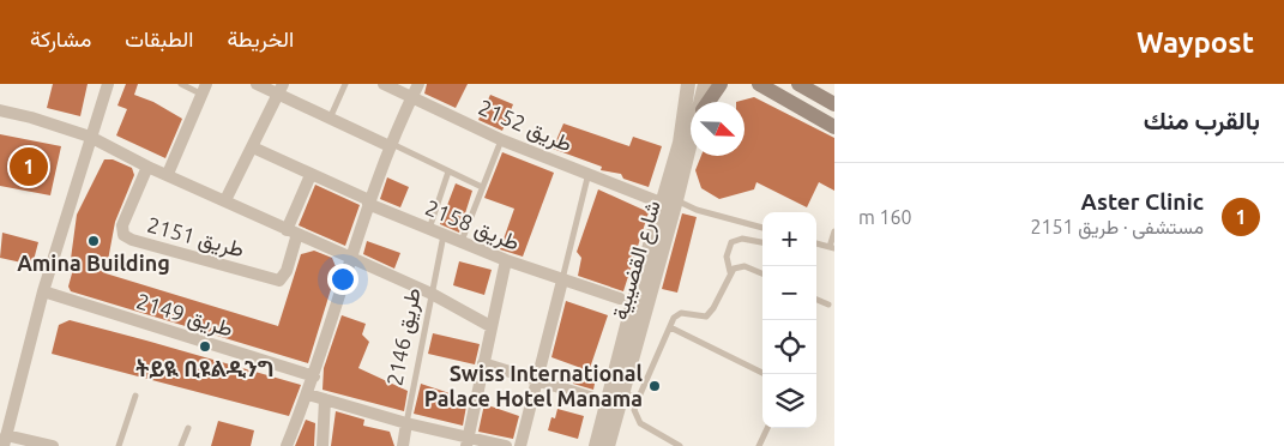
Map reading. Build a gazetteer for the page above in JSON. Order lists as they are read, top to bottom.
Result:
{
  "streets": {
    "street": [
      "طريق 2152",
      "طريق 2158",
      "طريق 2151",
      "شارع القضيبية",
      "طريق 2149",
      "طريق 2146"
    ]
  },
  "crossings": [
    ["طريق 2152", "طريق 2158"],
    ["طريق 2152", "شارع القضيبية"],
    ["طريق 2158", "طريق 2146"],
    ["طريق 2151", "طريق 2146"]
  ],
  "places": ["Amina Building", "ትይዪ ቢዩልዲንግ", "Swiss International Palace Hotel Manama"],
  "north": "bottom right",
  "page": {
    "header": "Waypost",
    "nav": ["الخريطة", "الطبقات", "مشاركة"],
    "heading": "بالقرب منك",
    "pins": "1",
    "list": [
      {
        "mark": "1",
        "name": "Aster Clinic",
        "note": "مستشفى · طريق 2151",
        "value": "160 m"
      }
    ],
    "map_buttons": ["+", "−"]
  }
}
